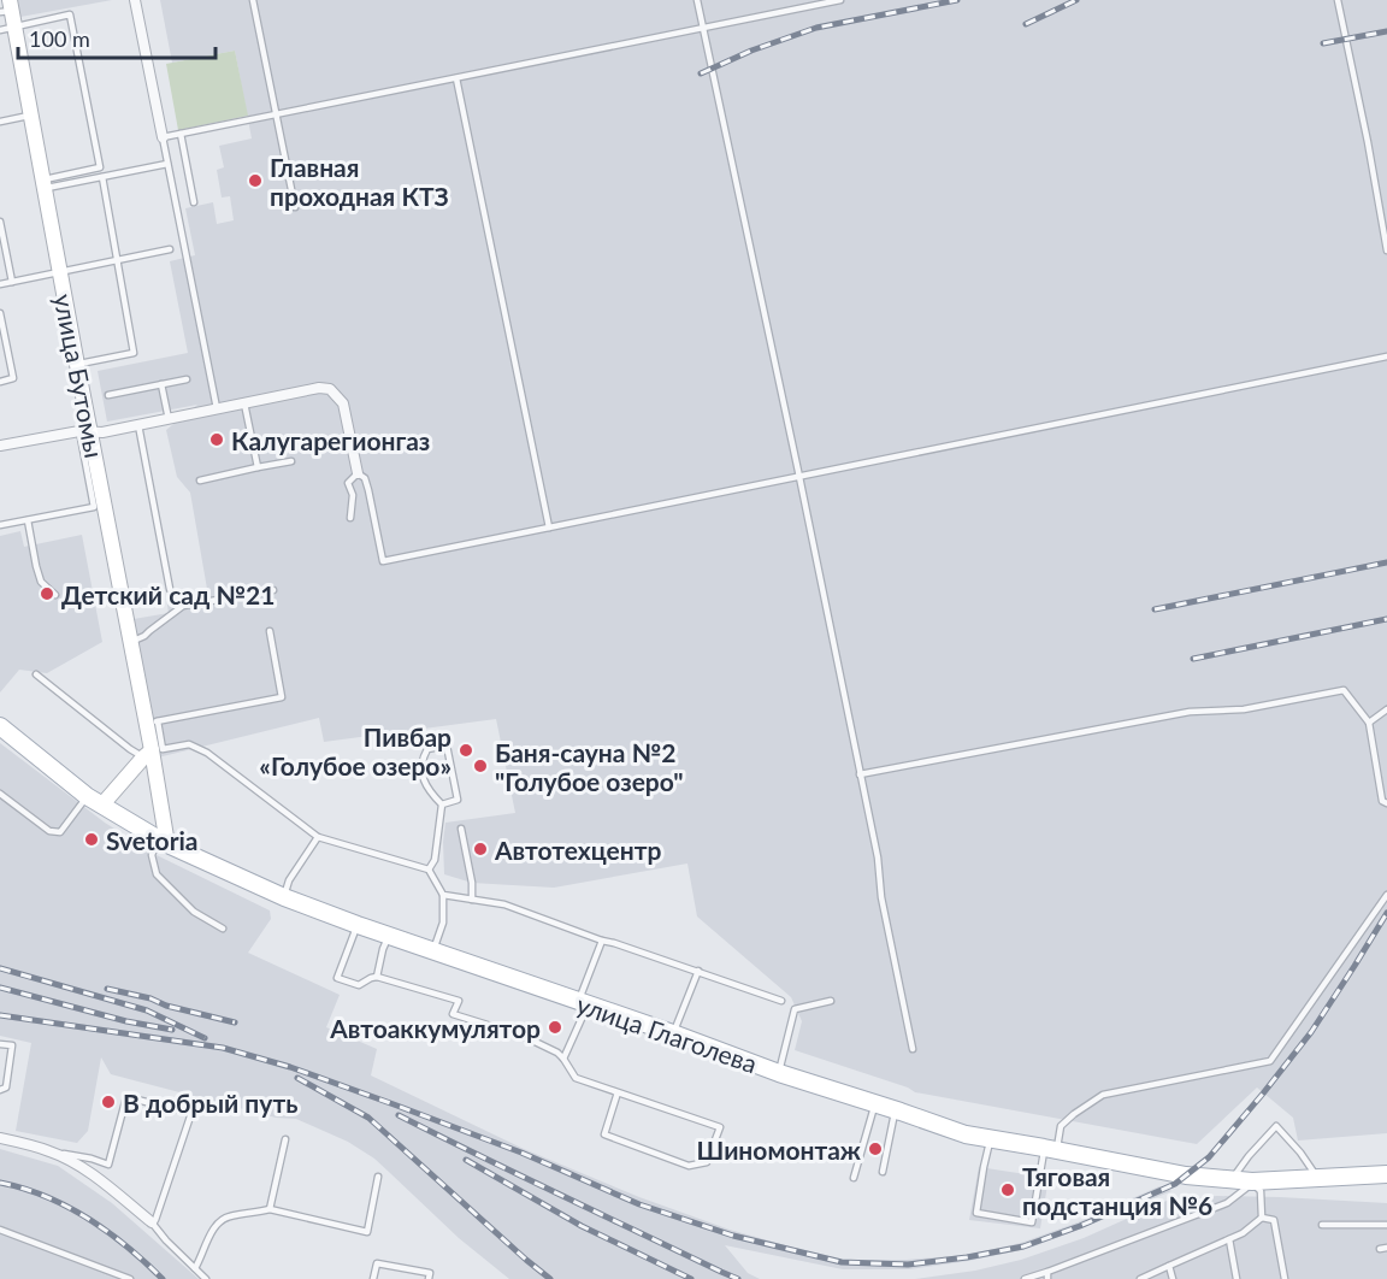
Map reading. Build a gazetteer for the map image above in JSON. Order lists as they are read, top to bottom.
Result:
{
  "streets": {
    "main road": ["улица Глаголева"],
    "street": ["улица Бутомы"]
  },
  "crossings": [
    ["улица Бутомы", "улица Глаголева"]
  ],
  "places": [
    "Главная проходная КТЗ",
    "Калугарегионгаз",
    "Детский сад №21",
    "Пивбар «Голубое озеро»",
    "Баня-сауна №2 \"Голубое озеро\"",
    "Svetoria",
    "Автотехцентр",
    "Автоаккумулятор",
    "В добрый путь",
    "Шиномонтаж",
    "Тяговая подстанция №6"
  ],
  "scale_bar": "100 m"
}
